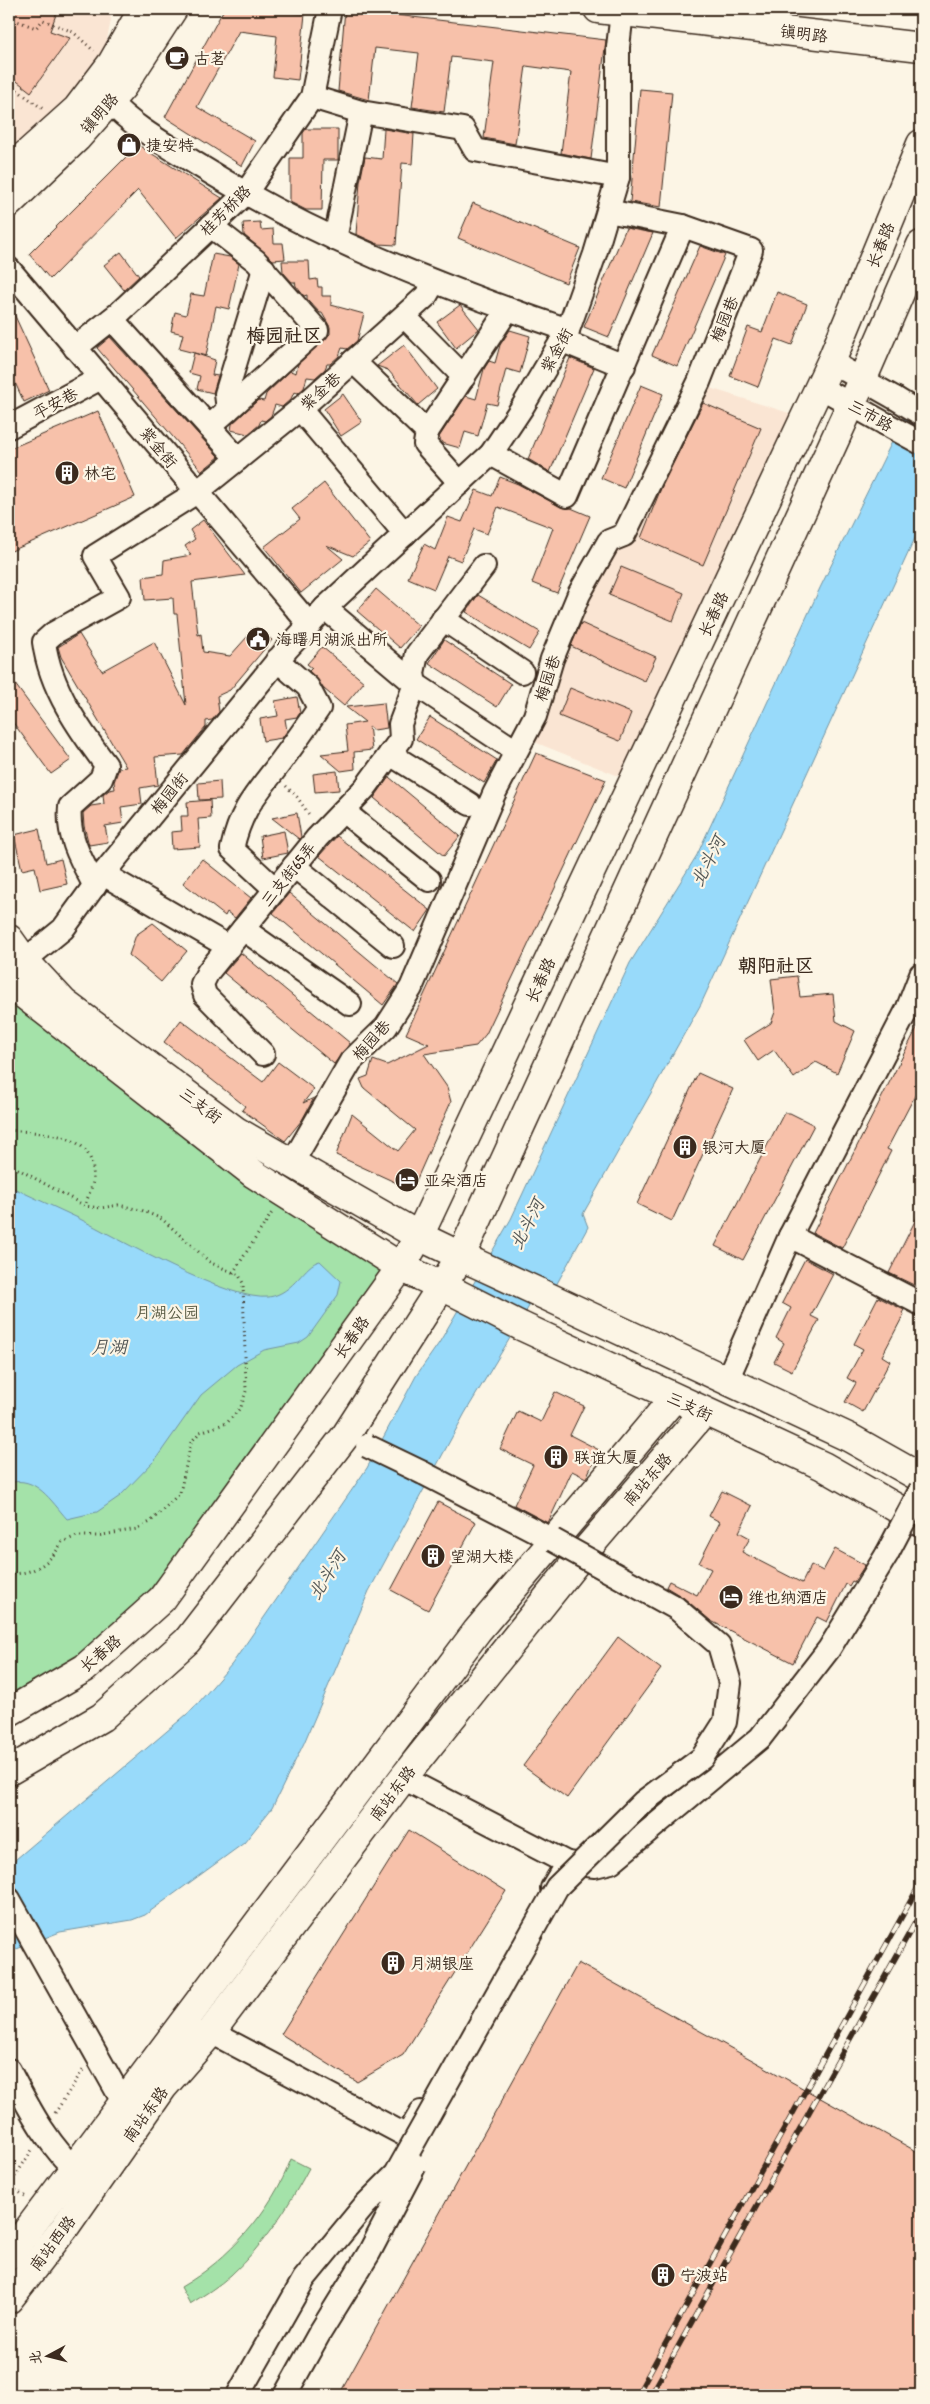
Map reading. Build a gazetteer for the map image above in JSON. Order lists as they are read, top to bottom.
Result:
{
  "streets": {
    "main road": [
      "镇明路",
      "长春路",
      "三支街",
      "南站东路",
      "南站西路"
    ],
    "street": [
      "桂芳桥路",
      "梅园巷",
      "紫金街",
      "紫金巷",
      "平安巷",
      "三市路",
      "梅园街",
      "三支街65弄"
    ]
  },
  "crossings": [
    ["镇明路", "紫金街"],
    ["桂芳桥路", "紫金街"],
    ["长春路", "三市路"],
    ["长春路", "三支街"],
    ["梅园巷", "三支街"],
    ["紫金街", "紫金巷"],
    ["紫金街", "平安巷"],
    ["紫金街", "梅园街"],
    ["紫金巷", "梅园街"],
    ["梅园街", "三支街"],
    ["三支街", "南站东路"],
    ["南站东路", "南站西路"]
  ],
  "districts": ["梅园社区", "朝阳社区"],
  "water": ["北斗河", "月湖"],
  "parks": ["月湖公园"],
  "places": {
    "cafe": ["古茗"],
    "shop": ["捷安特"],
    "building": [
      "林宅",
      "银河大厦",
      "联谊大厦",
      "望湖大楼",
      "月湖银座",
      "宁波站"
    ],
    "public building": ["海曙月湖派出所"],
    "hotel": ["亚朵酒店", "维也纳酒店"]
  },
  "north": "left"
}
